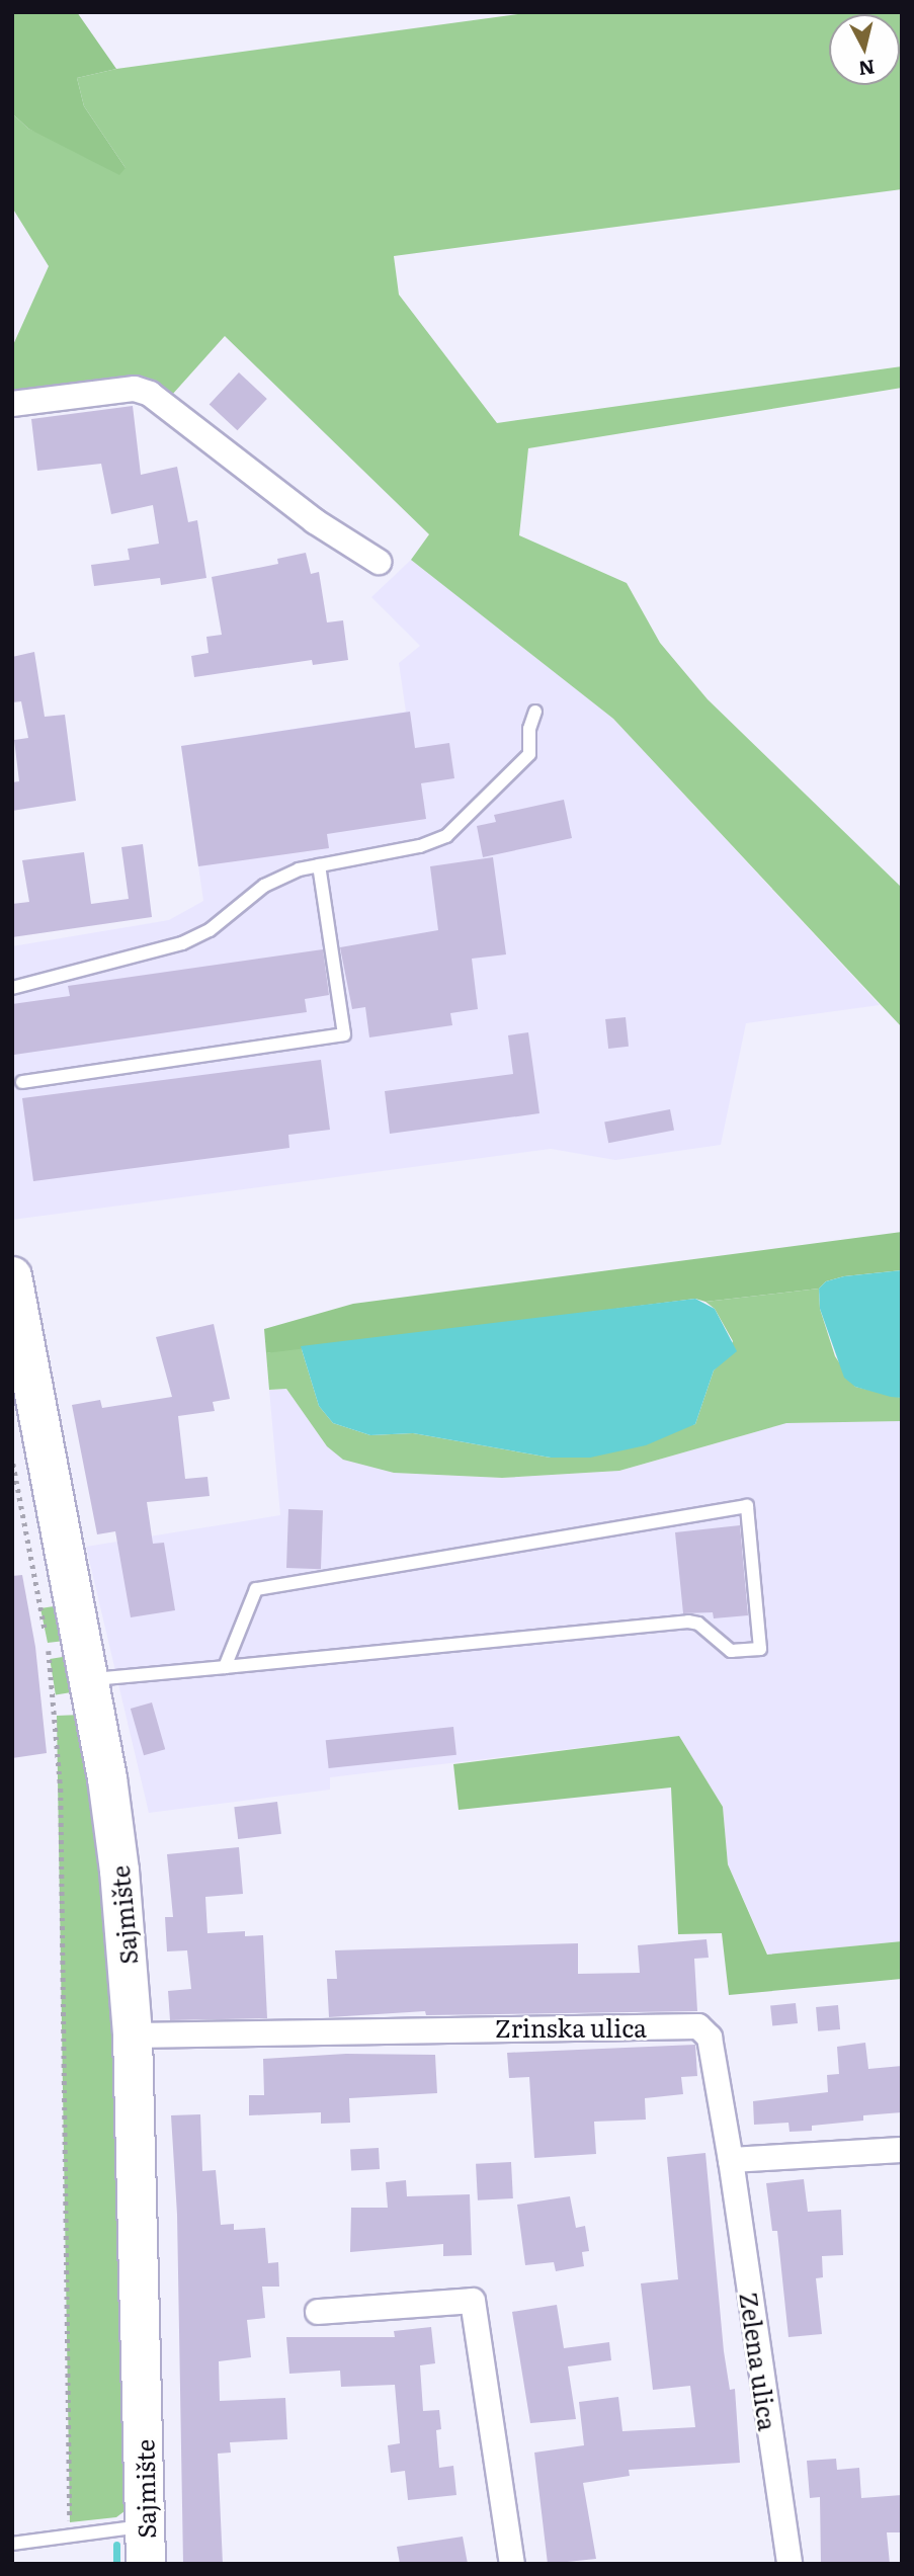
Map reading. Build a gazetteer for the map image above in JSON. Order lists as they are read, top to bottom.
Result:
{
  "streets": {
    "main road": ["Sajmište"],
    "street": ["Zrinska ulica", "Zelena ulica"]
  },
  "crossings": [
    ["Sajmište", "Zrinska ulica"],
    ["Zrinska ulica", "Zelena ulica"]
  ],
  "north": "bottom"
}
